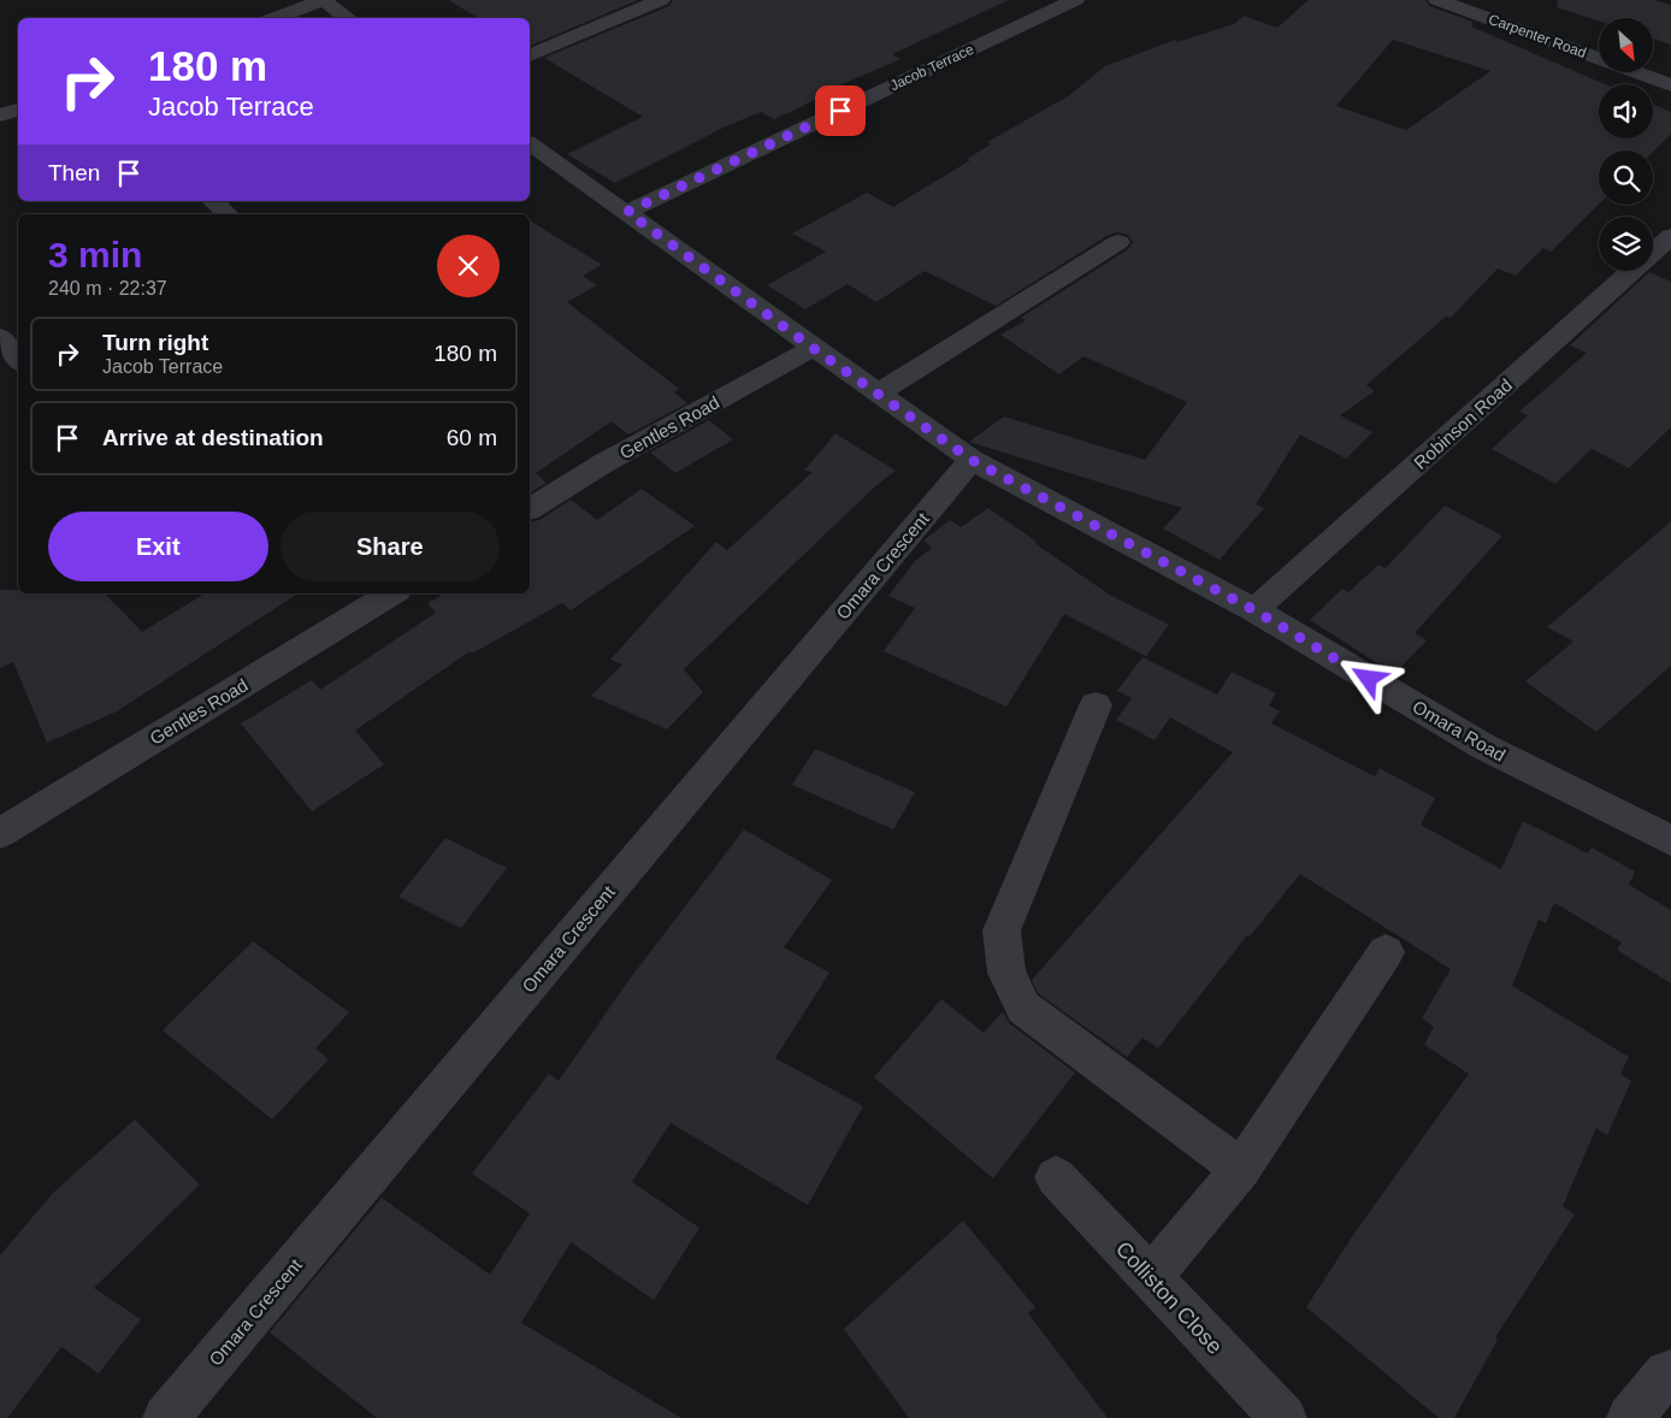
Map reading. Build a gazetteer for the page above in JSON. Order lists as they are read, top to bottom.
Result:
{
  "streets": {
    "street": [
      "Carpenter Road",
      "Jacob Terrace",
      "Robinson Road",
      "Gentles Road",
      "Omara Crescent",
      "Omara Road",
      "Colliston Close"
    ]
  },
  "crossings": [
    ["Jacob Terrace", "Omara Road"],
    ["Robinson Road", "Omara Road"],
    ["Gentles Road", "Omara Road"],
    ["Omara Crescent", "Omara Road"]
  ],
  "north": "bottom right",
  "page": {
    "turn": ["180 m", "Jacob Terrace"],
    "then": "Then",
    "heading": ["3 min", "240 m · 22:37"],
    "list": [
      {
        "name": "Turn right",
        "note": "Jacob Terrace",
        "value": "180 m"
      },
      {
        "name": "Arrive at destination",
        "value": "60 m"
      }
    ],
    "buttons": ["Exit", "Share"]
  }
}
